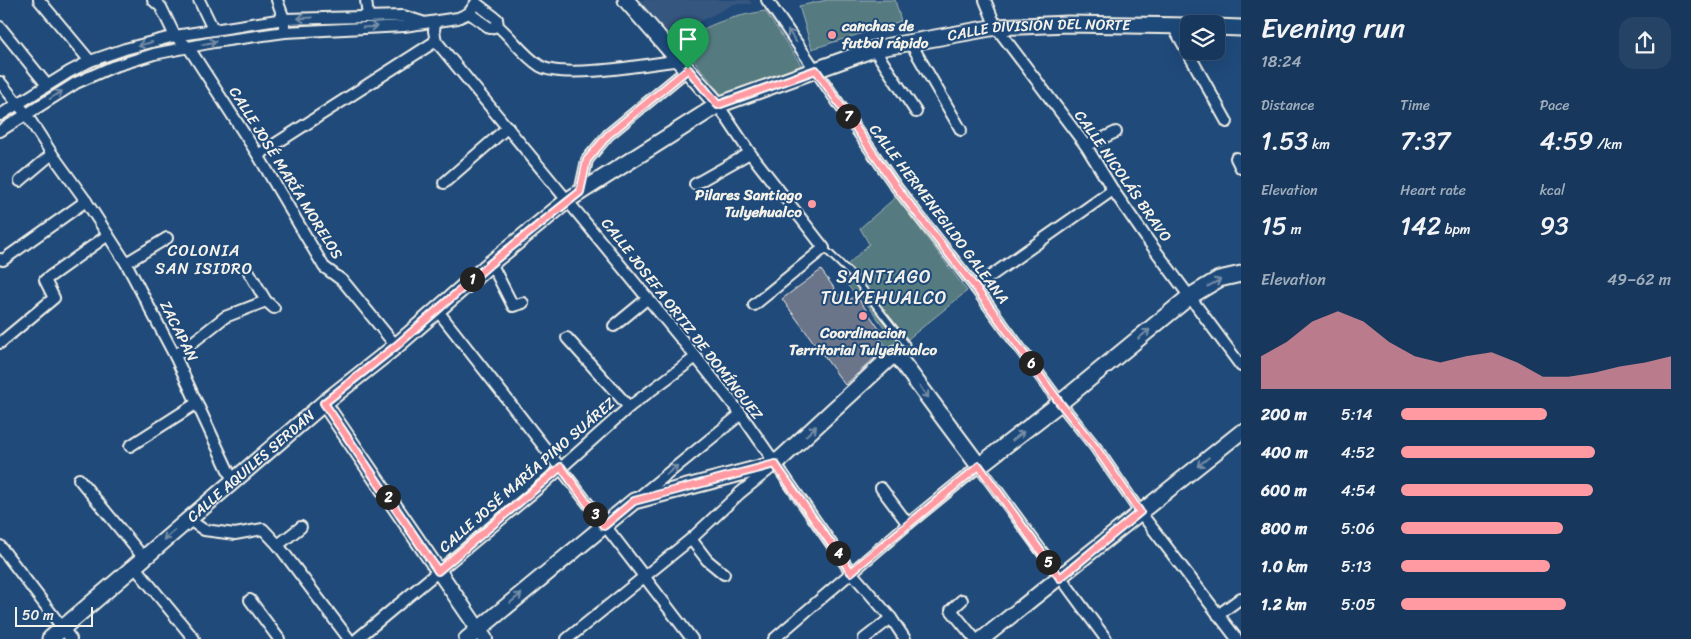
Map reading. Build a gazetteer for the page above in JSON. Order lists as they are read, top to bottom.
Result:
{
  "streets": {
    "main road": ["CALLE DIVISIÓN DEL NORTE", "CALLE AQUILES SERDÁN"],
    "street": [
      "CALLE JOSÉ MARÍA MORELOS",
      "CALLE NICOLÁS BRAVO",
      "CALLE HERMENEGILDO GALEANA",
      "CALLE JOSEFA ORTIZ DE DOMÍNGUEZ",
      "ZACAPAN",
      "CALLE JOSÉ MARÍA PINO SUÁREZ"
    ]
  },
  "crossings": [
    ["CALLE DIVISIÓN DEL NORTE", "CALLE NICOLÁS BRAVO"],
    ["CALLE DIVISIÓN DEL NORTE", "CALLE HERMENEGILDO GALEANA"],
    ["CALLE DIVISIÓN DEL NORTE", "CALLE JOSEFA ORTIZ DE DOMÍNGUEZ"],
    ["CALLE DIVISIÓN DEL NORTE", "CALLE AQUILES SERDÁN"],
    ["CALLE JOSÉ MARÍA MORELOS", "CALLE AQUILES SERDÁN"],
    ["CALLE JOSEFA ORTIZ DE DOMÍNGUEZ", "CALLE AQUILES SERDÁN"],
    ["CALLE JOSEFA ORTIZ DE DOMÍNGUEZ", "CALLE JOSÉ MARÍA PINO SUÁREZ"],
    ["ZACAPAN", "CALLE AQUILES SERDÁN"]
  ],
  "districts": ["COLONIA SAN ISIDRO", "SANTIAGO TULYEHUALCO"],
  "places": ["canchas de futbol rápido", "Pilares Santiago Tulyehualco", "Coordinacion Territorial Tulyehualco"],
  "scale_bar": "50 m",
  "page": {
    "heading": ["Evening run", "18:24"],
    "stats": [
      ["Distance", "1.53 km"],
      ["Time", "7:37"],
      ["Pace", "4:59 /km"],
      ["Elevation", "15 m"],
      ["Heart rate", "142 bpm"],
      ["kcal", "93"]
    ],
    "pins": [
      "7",
      "1",
      "6",
      "2",
      "3",
      "4",
      "5"
    ],
    "chart": ["Elevation", "49–62 m"],
    "list": [
      {
        "name": "200 m",
        "note": "5:14"
      },
      {
        "name": "400 m",
        "note": "4:52"
      },
      {
        "name": "600 m",
        "note": "4:54"
      },
      {
        "name": "800 m",
        "note": "5:06"
      },
      {
        "name": "1.0 km",
        "note": "5:13"
      },
      {
        "name": "1.2 km",
        "note": "5:05"
      }
    ],
    "scale": "50 m"
  }
}
